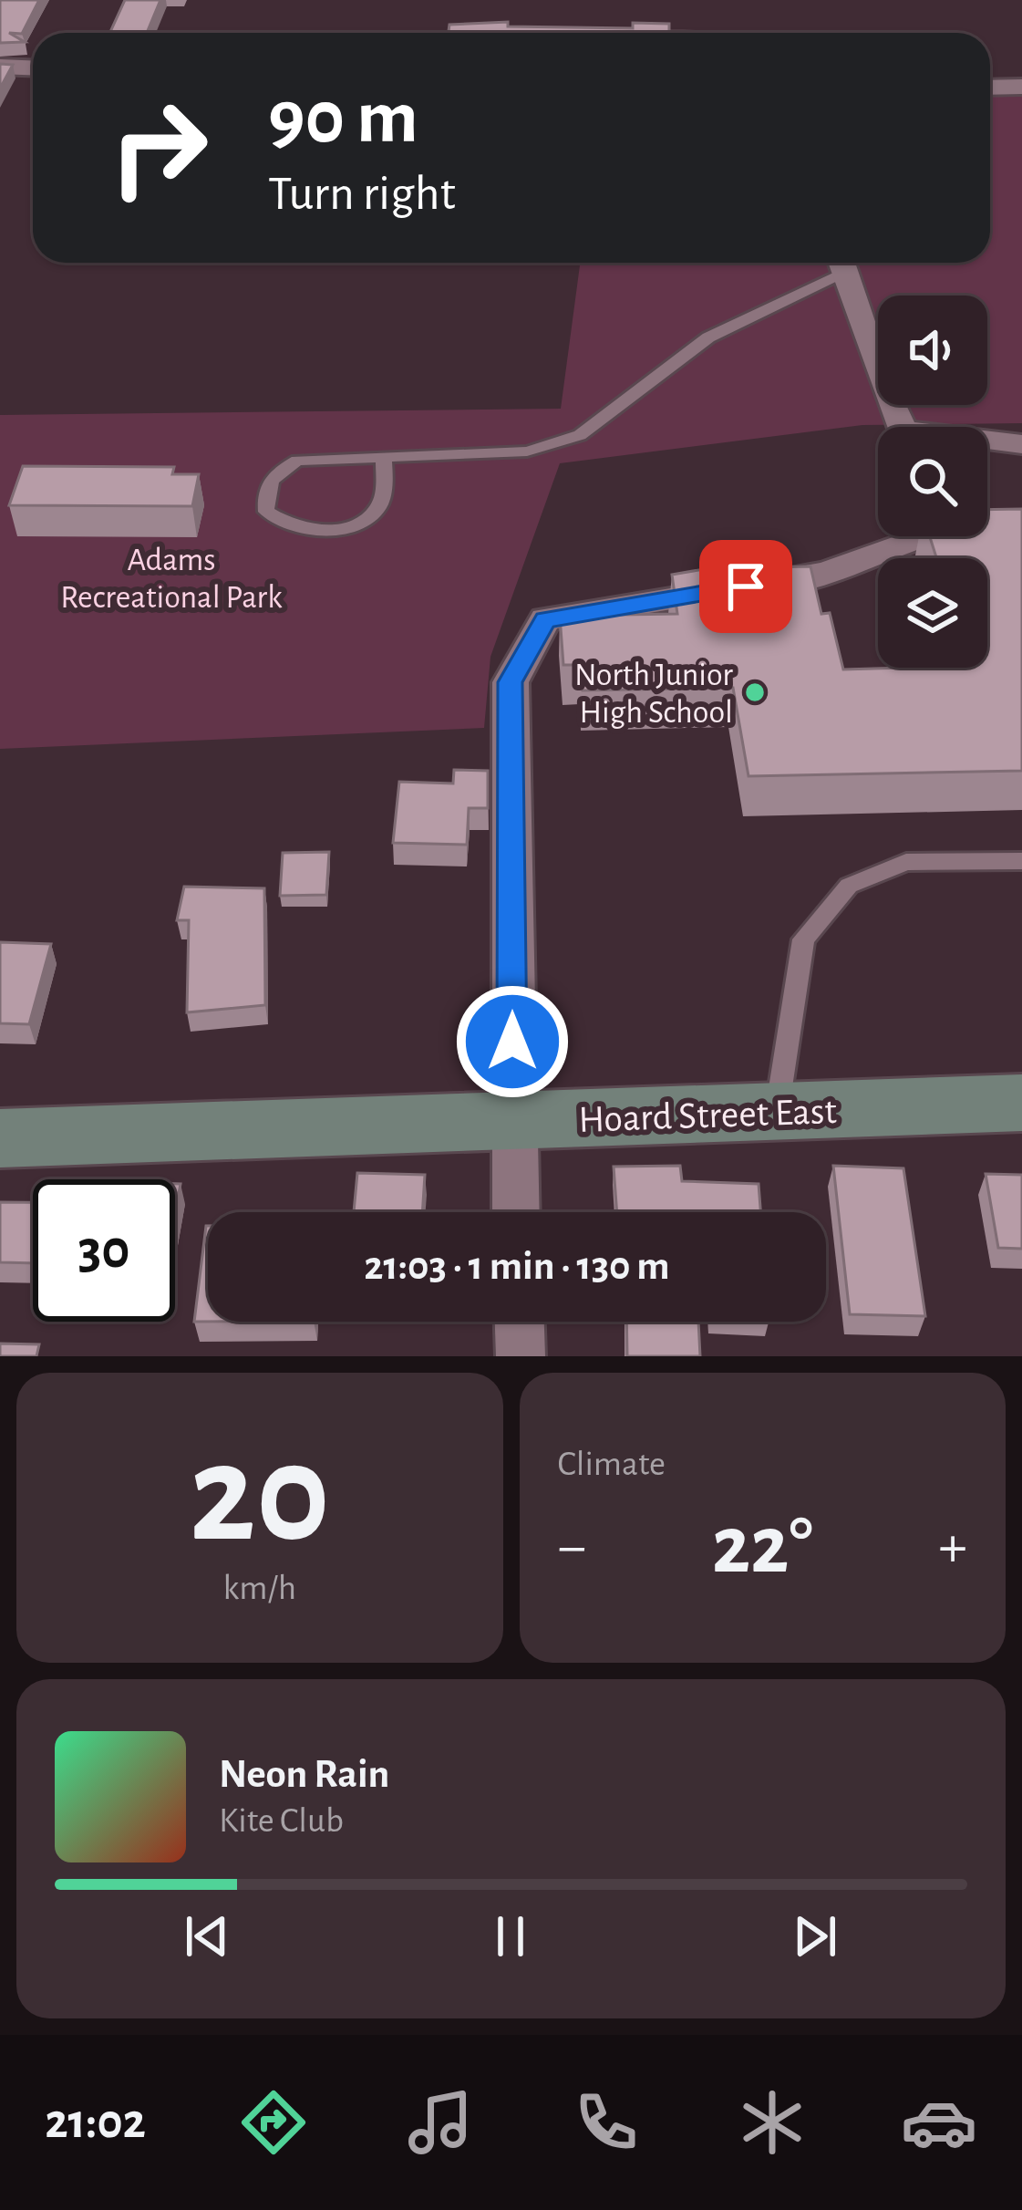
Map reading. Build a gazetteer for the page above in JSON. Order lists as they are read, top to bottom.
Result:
{
  "streets": {
    "street": ["Hoard Street East"]
  },
  "parks": ["Adams Recreational Park"],
  "places": ["North Junior High School"],
  "page": {
    "turn": ["90 m", "Turn right"],
    "limit": "30",
    "trip": "21:03 · 1 min · 130 m",
    "tile": [
      ["20", "km/h"],
      "Climate"
    ],
    "heat": ["−", "22°", "+"],
    "song": ["Neon Rain", "Kite Club"],
    "tabs": "21:02"
  }
}
